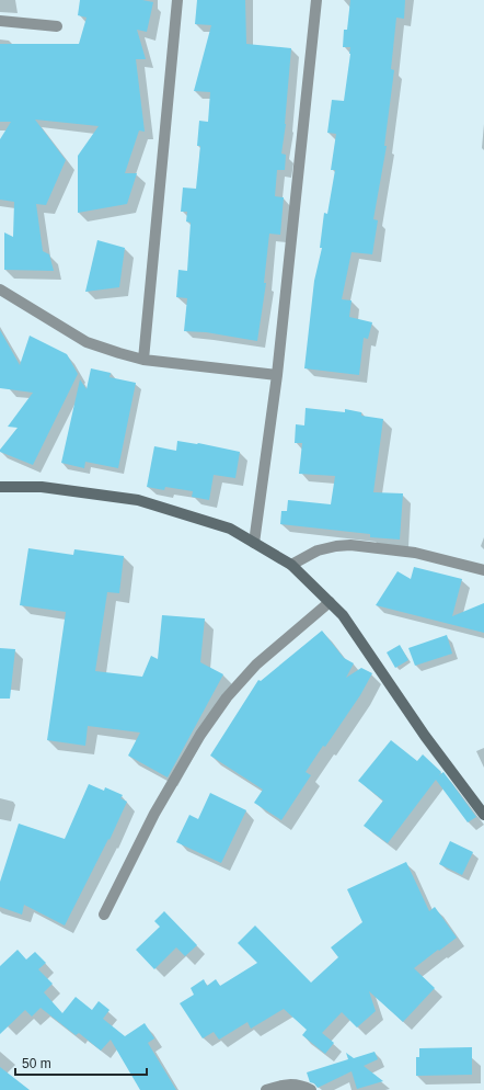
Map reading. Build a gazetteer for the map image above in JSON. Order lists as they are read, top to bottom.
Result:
{
  "scale_bar": "50 m"
}
